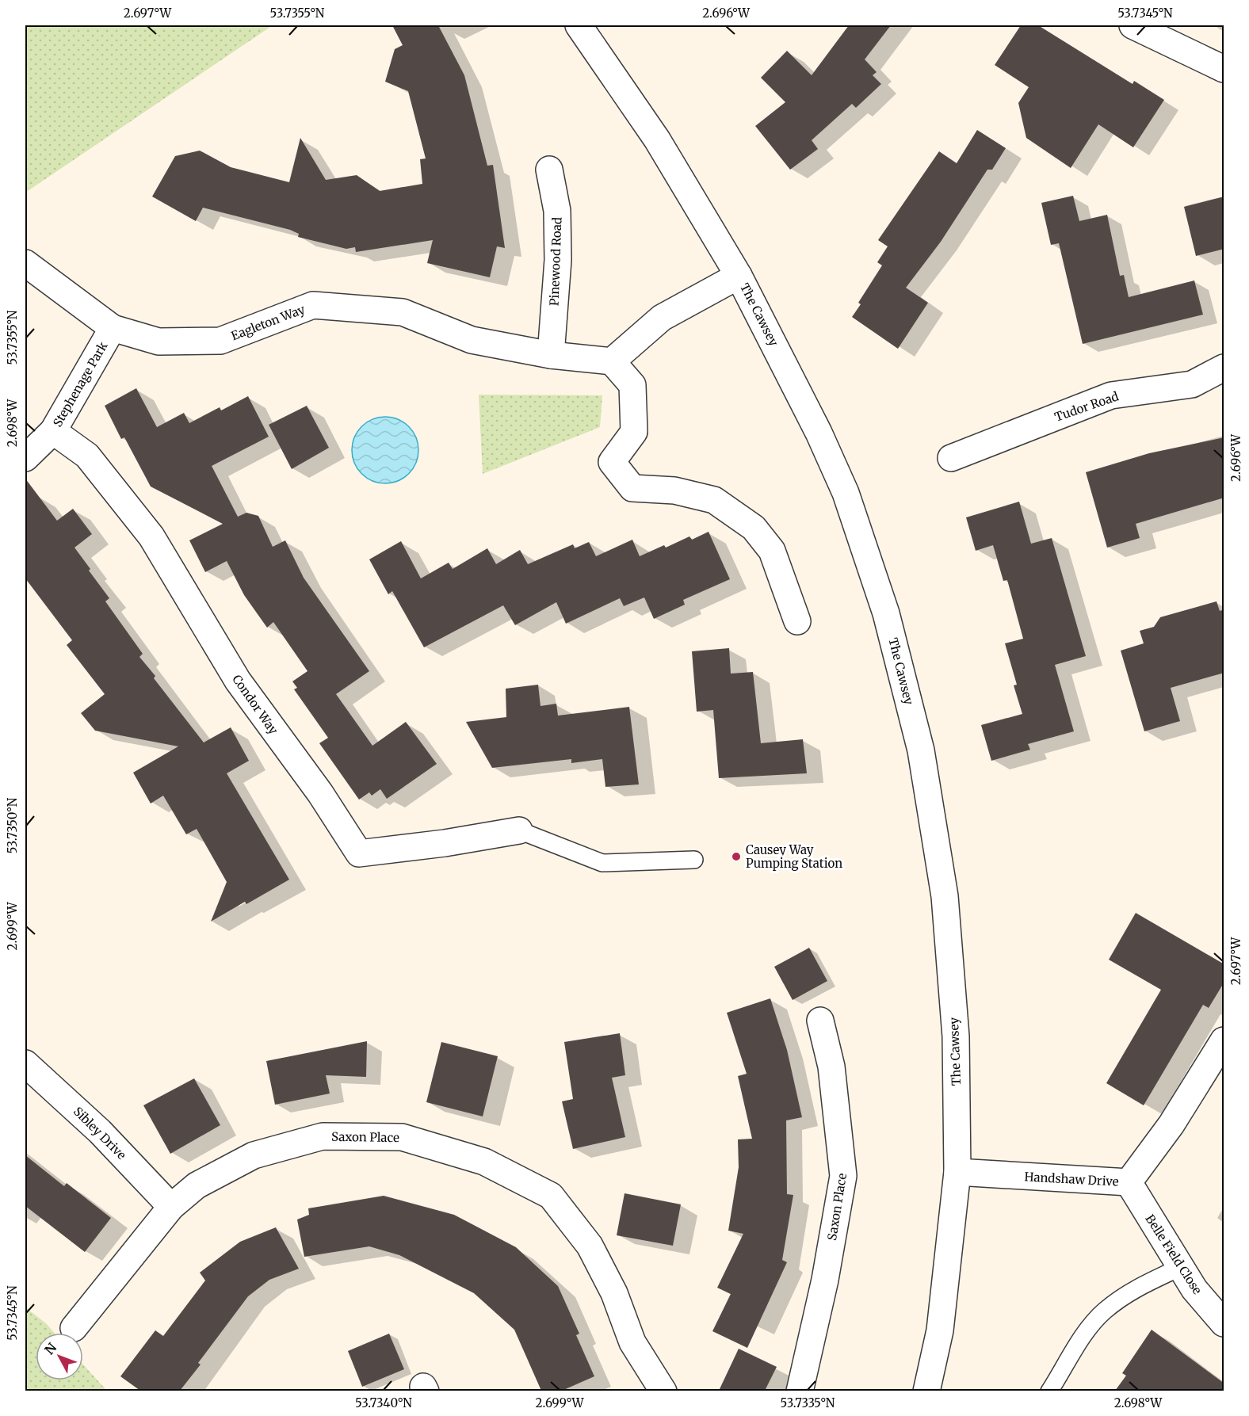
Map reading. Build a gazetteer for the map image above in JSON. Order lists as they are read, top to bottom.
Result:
{
  "streets": {
    "street": [
      "Pinewood Road",
      "The Cawsey",
      "Eagleton Way",
      "Stephenage Park",
      "Tudor Road",
      "Condor Way",
      "Sibley Drive",
      "Saxon Place",
      "Handshaw Drive",
      "Belle Field Close"
    ]
  },
  "crossings": [
    ["Pinewood Road", "Eagleton Way"],
    ["The Cawsey", "Handshaw Drive"],
    ["Eagleton Way", "Stephenage Park"],
    ["Stephenage Park", "Condor Way"],
    ["Sibley Drive", "Saxon Place"],
    ["Handshaw Drive", "Belle Field Close"]
  ],
  "places": ["Causey Way Pumping Station"],
  "north": "top left",
  "coordinates": [
    "2.697°W",
    "53.7355°N",
    "2.696°W",
    "53.7345°N",
    "2.698°W",
    "53.7350°N",
    "2.699°W",
    "53.7340°N",
    "53.7335°N"
  ]
}
